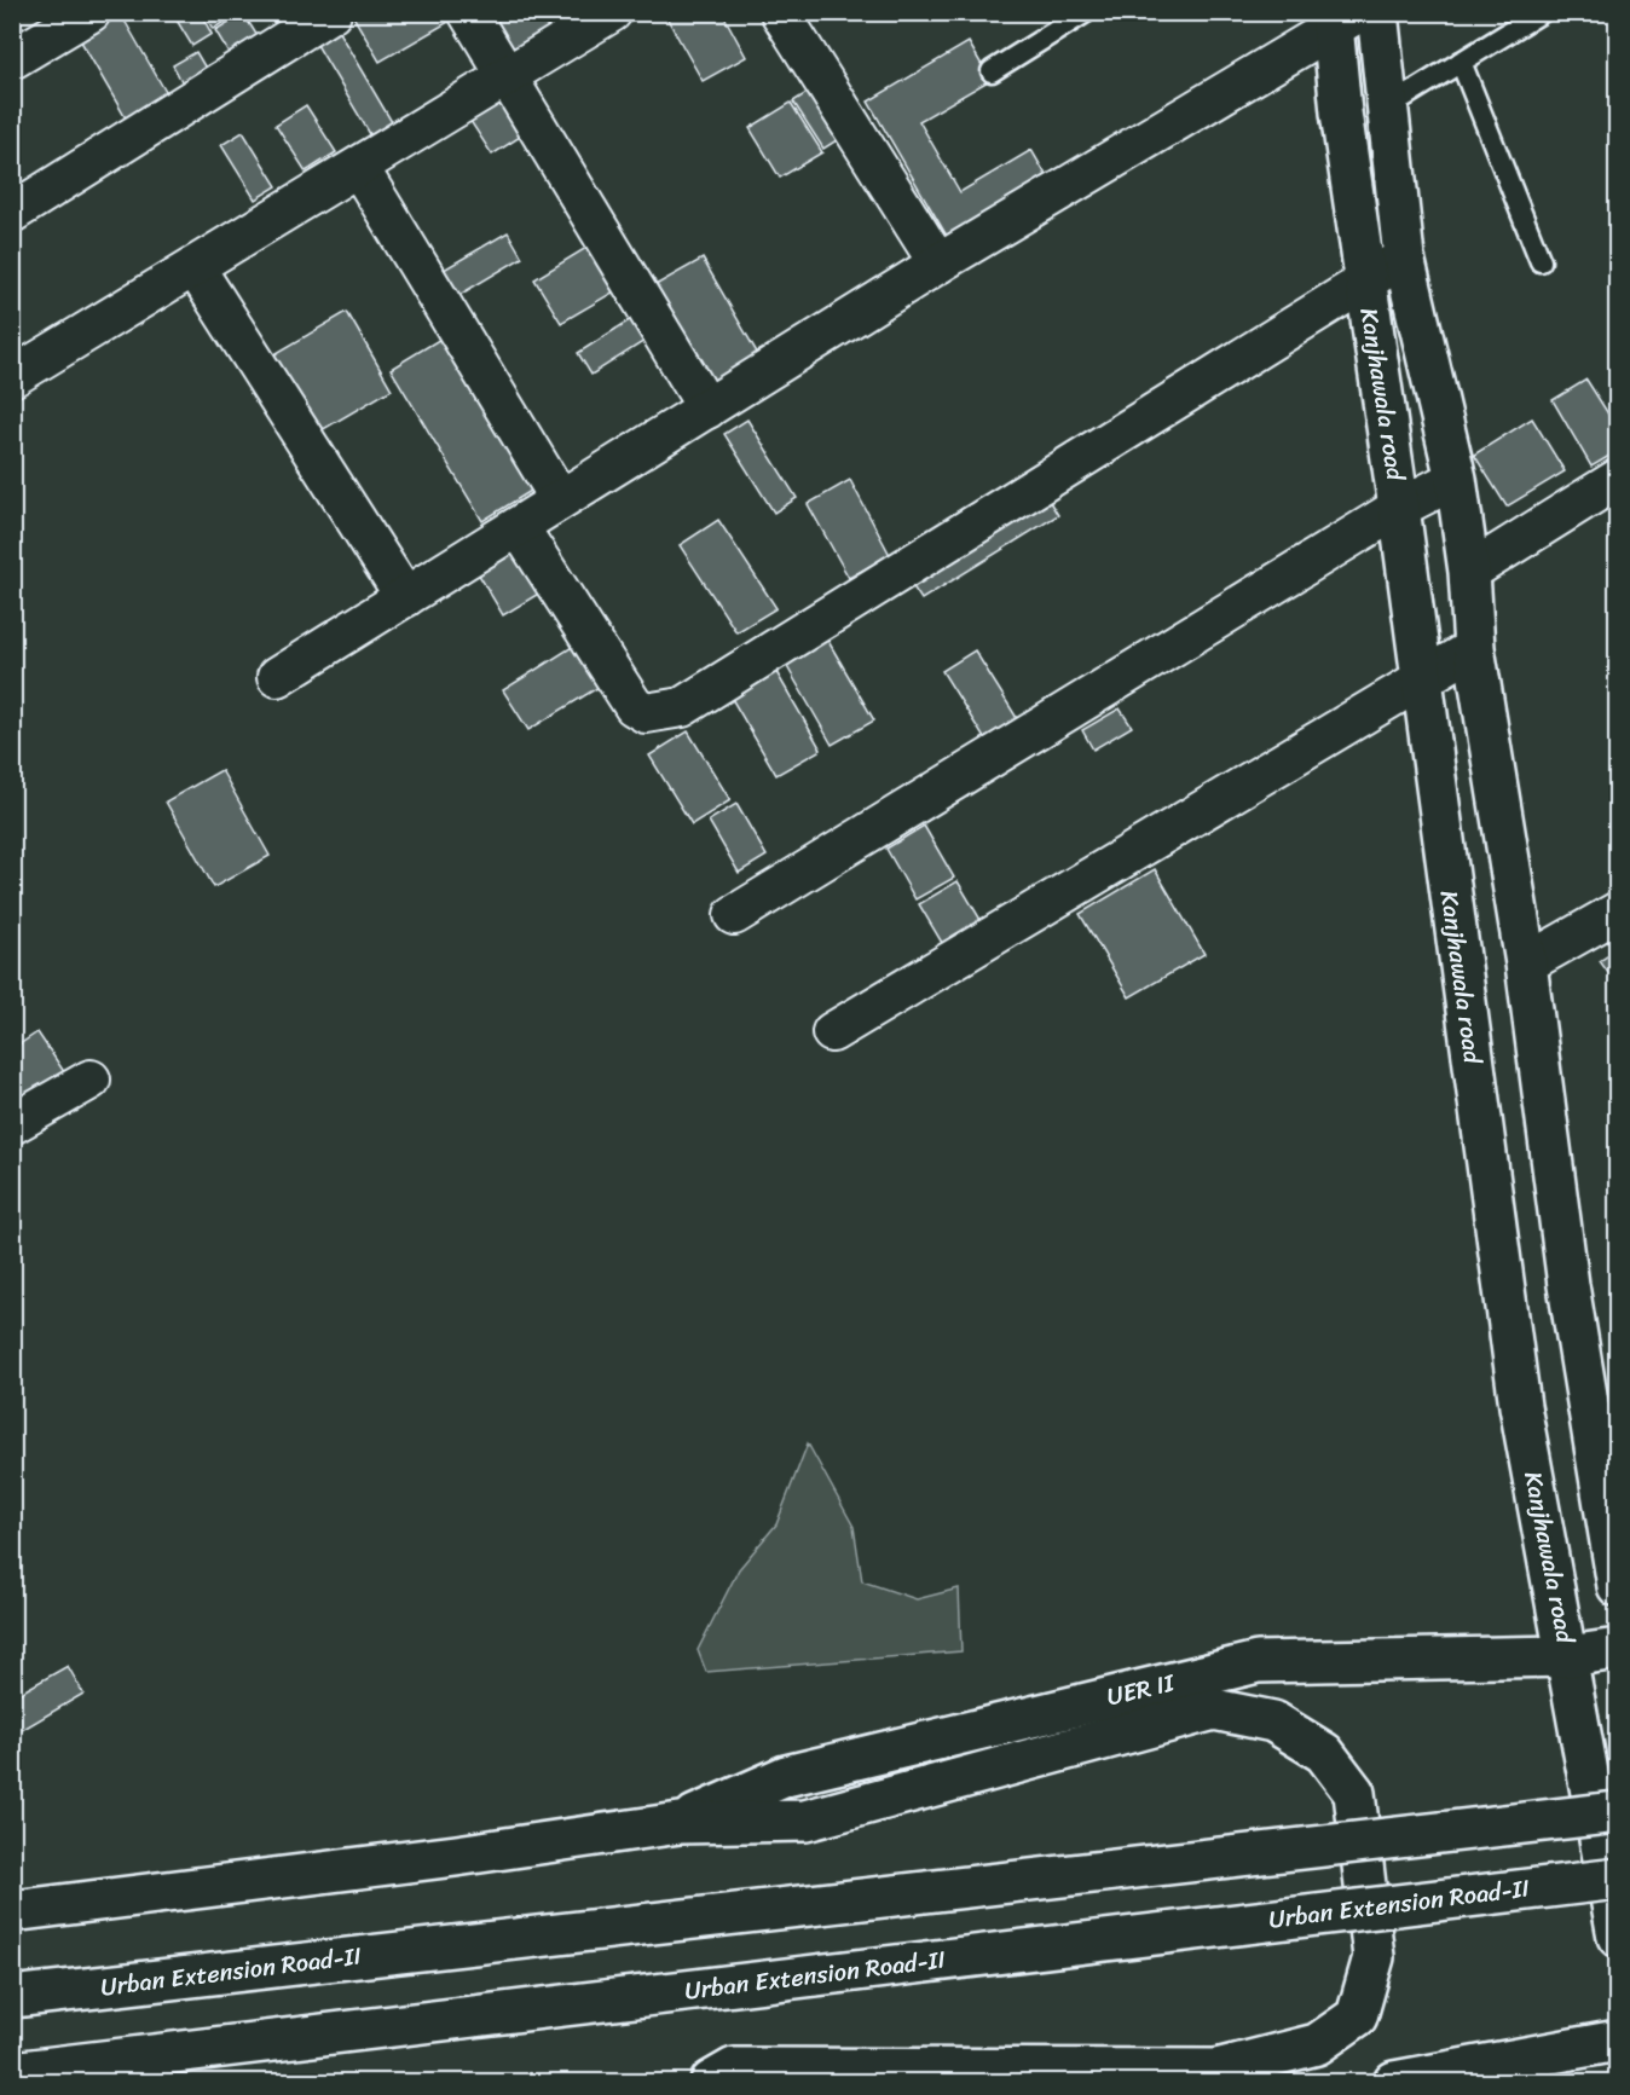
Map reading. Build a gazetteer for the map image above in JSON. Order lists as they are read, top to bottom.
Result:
{
  "streets": {
    "main road": ["Kanjhawala road", "UER II", "Urban Extension Road-II"]
  },
  "crossings": [
    ["Kanjhawala road", "UER II"]
  ]
}
